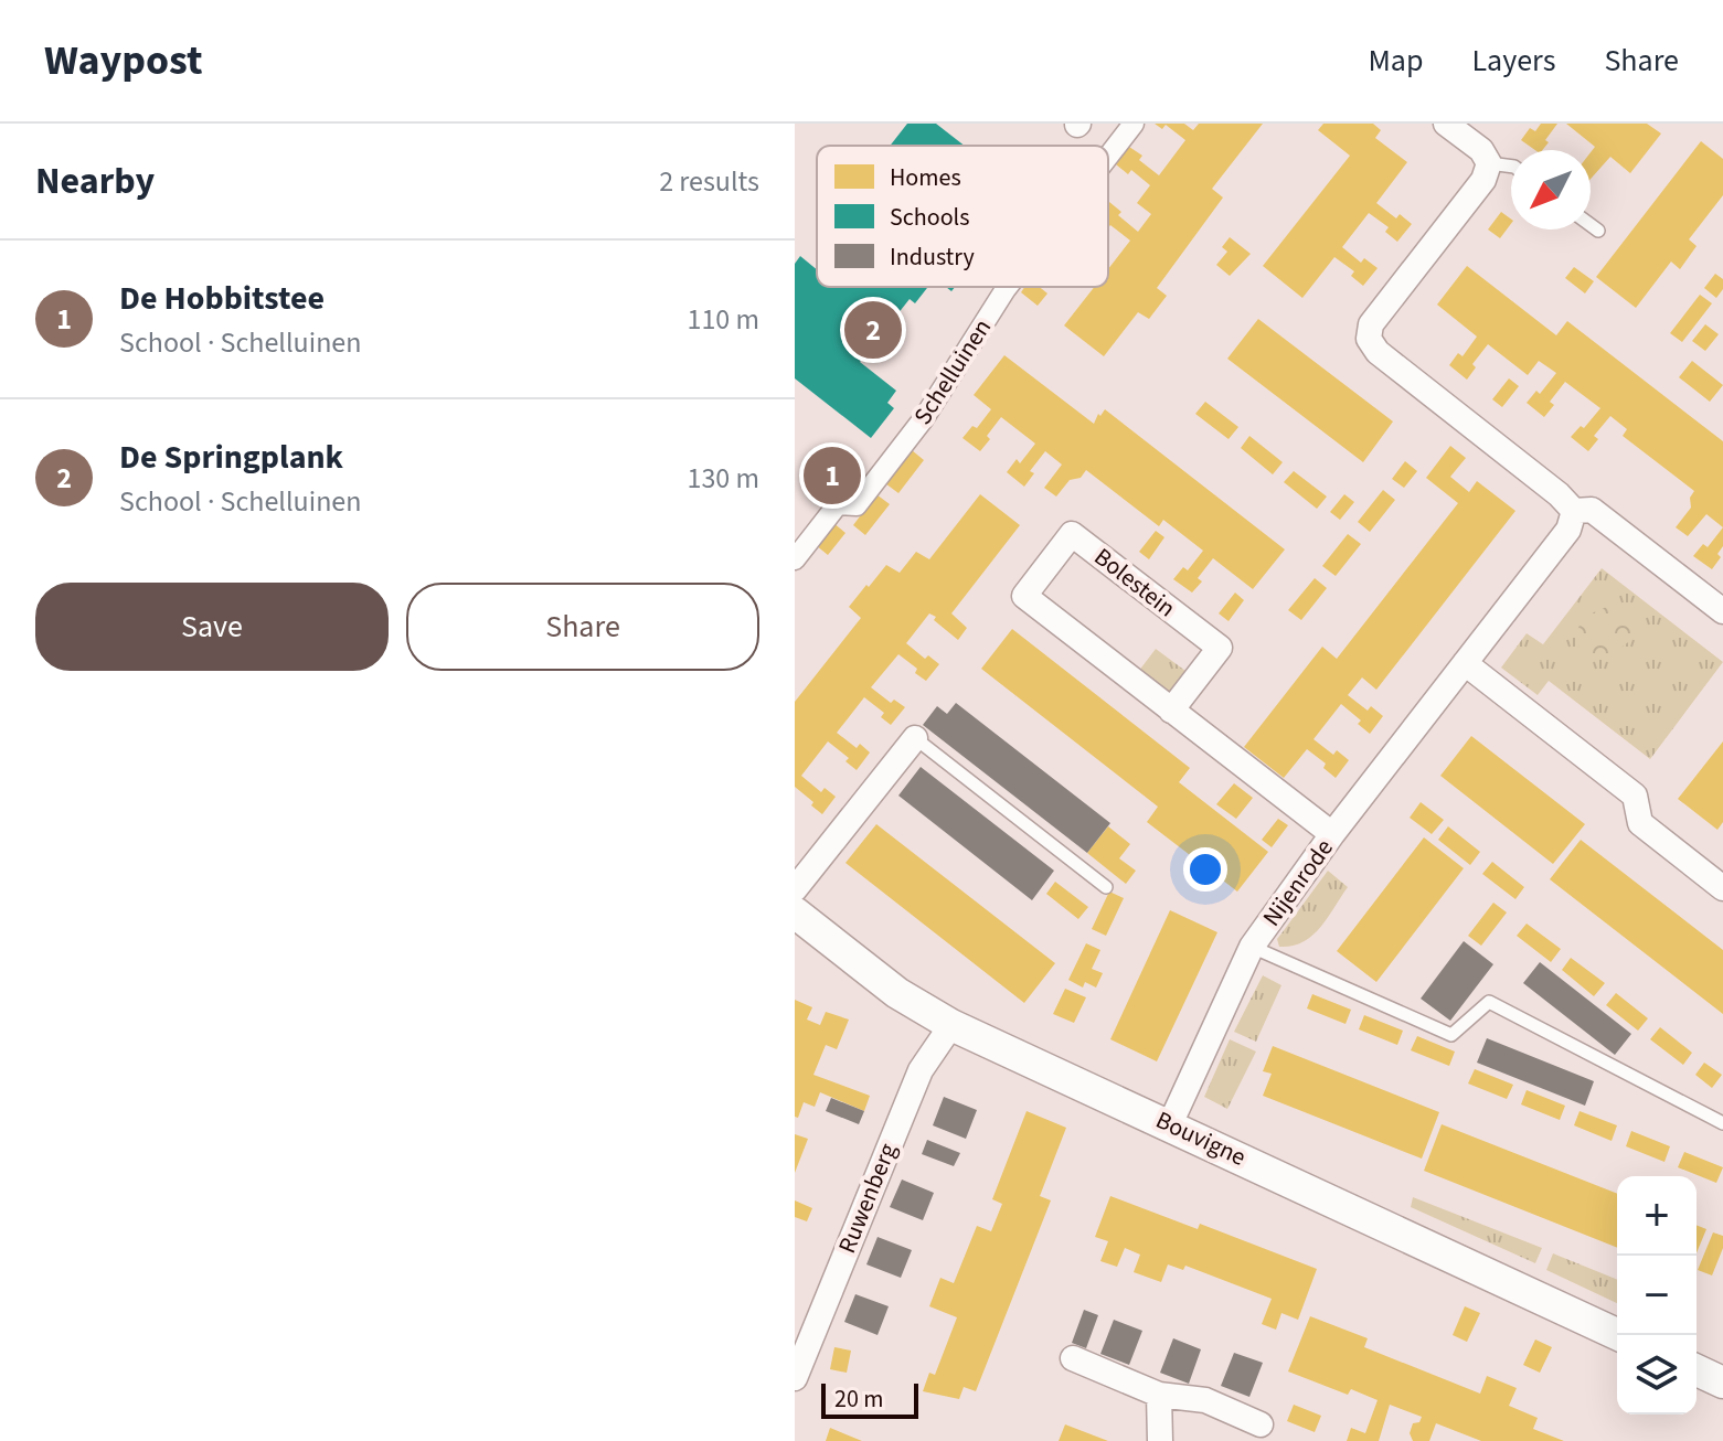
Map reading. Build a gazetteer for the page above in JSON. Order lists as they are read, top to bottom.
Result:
{
  "streets": {
    "street": [
      "Schelluinen",
      "Bolestein",
      "Nijenrode",
      "Bouvigne",
      "Ruwenberg"
    ]
  },
  "crossings": [
    ["Bolestein", "Nijenrode"],
    ["Nijenrode", "Bouvigne"],
    ["Bouvigne", "Ruwenberg"]
  ],
  "legend": ["Homes", "Schools", "Industry"],
  "scale_bar": "20 m",
  "north": "bottom left",
  "page": {
    "header": "Waypost",
    "nav": ["Map", "Layers", "Share"],
    "heading": ["Nearby", "2 results"],
    "list": [
      {
        "mark": "1",
        "name": "De Hobbitstee",
        "note": "School · Schelluinen",
        "value": "110 m"
      },
      {
        "mark": "2",
        "name": "De Springplank",
        "note": "School · Schelluinen",
        "value": "130 m"
      }
    ],
    "pins": ["2", "1"],
    "buttons": ["Save", "Share"],
    "map_buttons": ["+", "−"],
    "scale": "20 m"
  }
}
